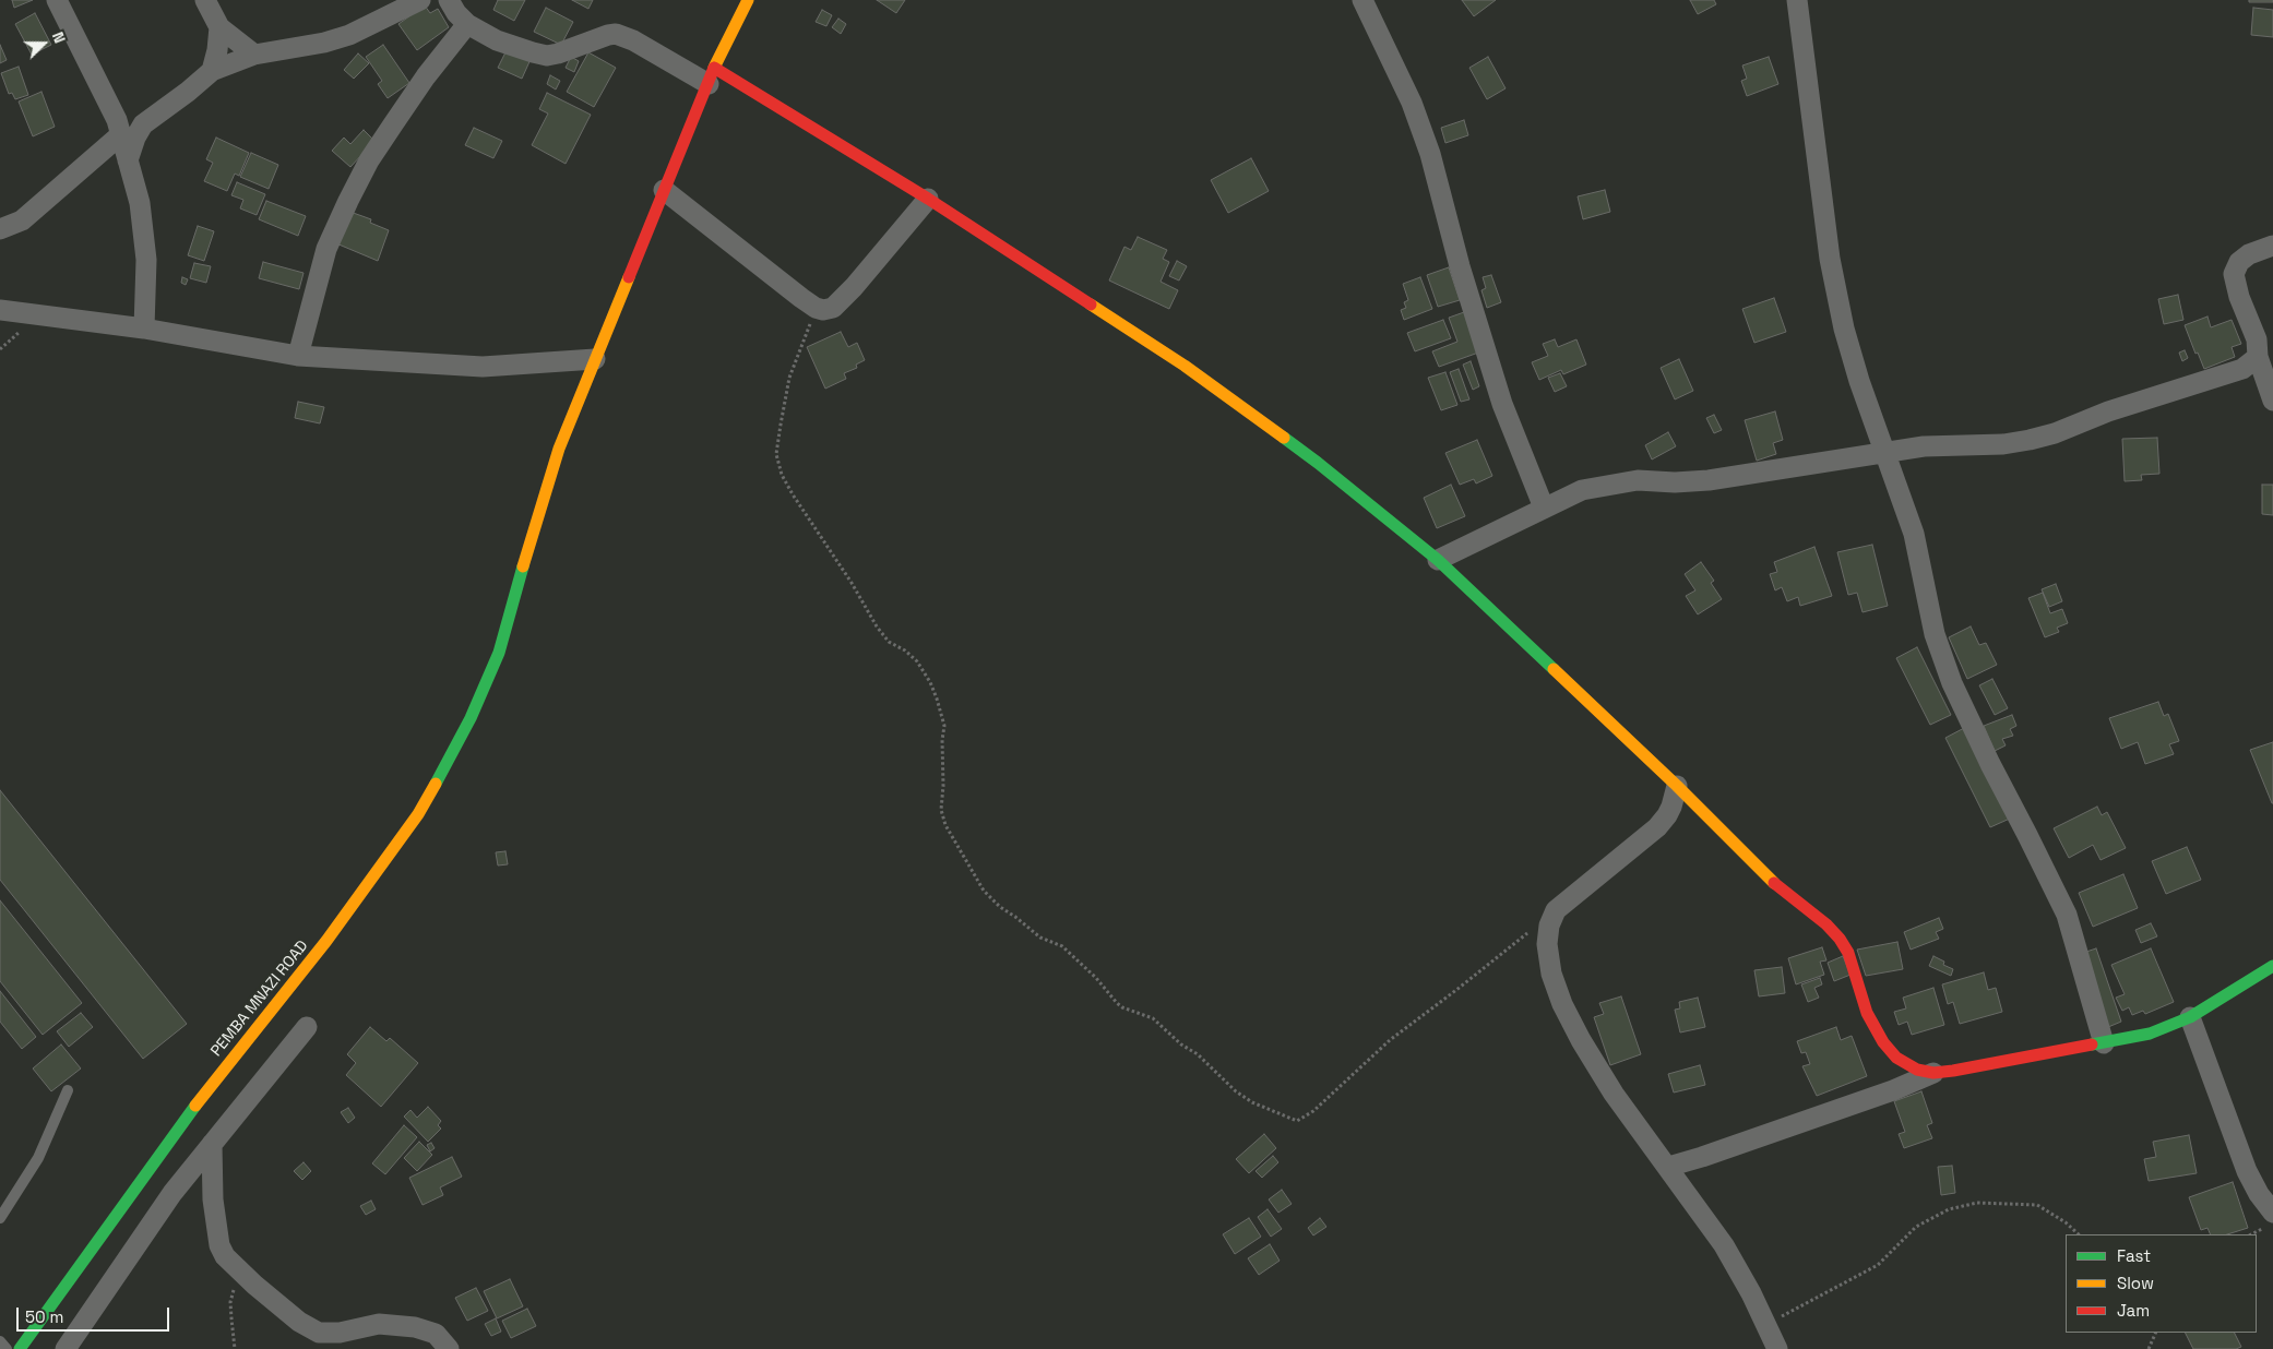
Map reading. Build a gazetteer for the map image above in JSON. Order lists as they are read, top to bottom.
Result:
{
  "streets": {
    "street": ["PEMBA MNAZI ROAD"]
  },
  "legend": ["Fast", "Slow", "Jam"],
  "scale_bar": "50 m",
  "north": "right"
}
